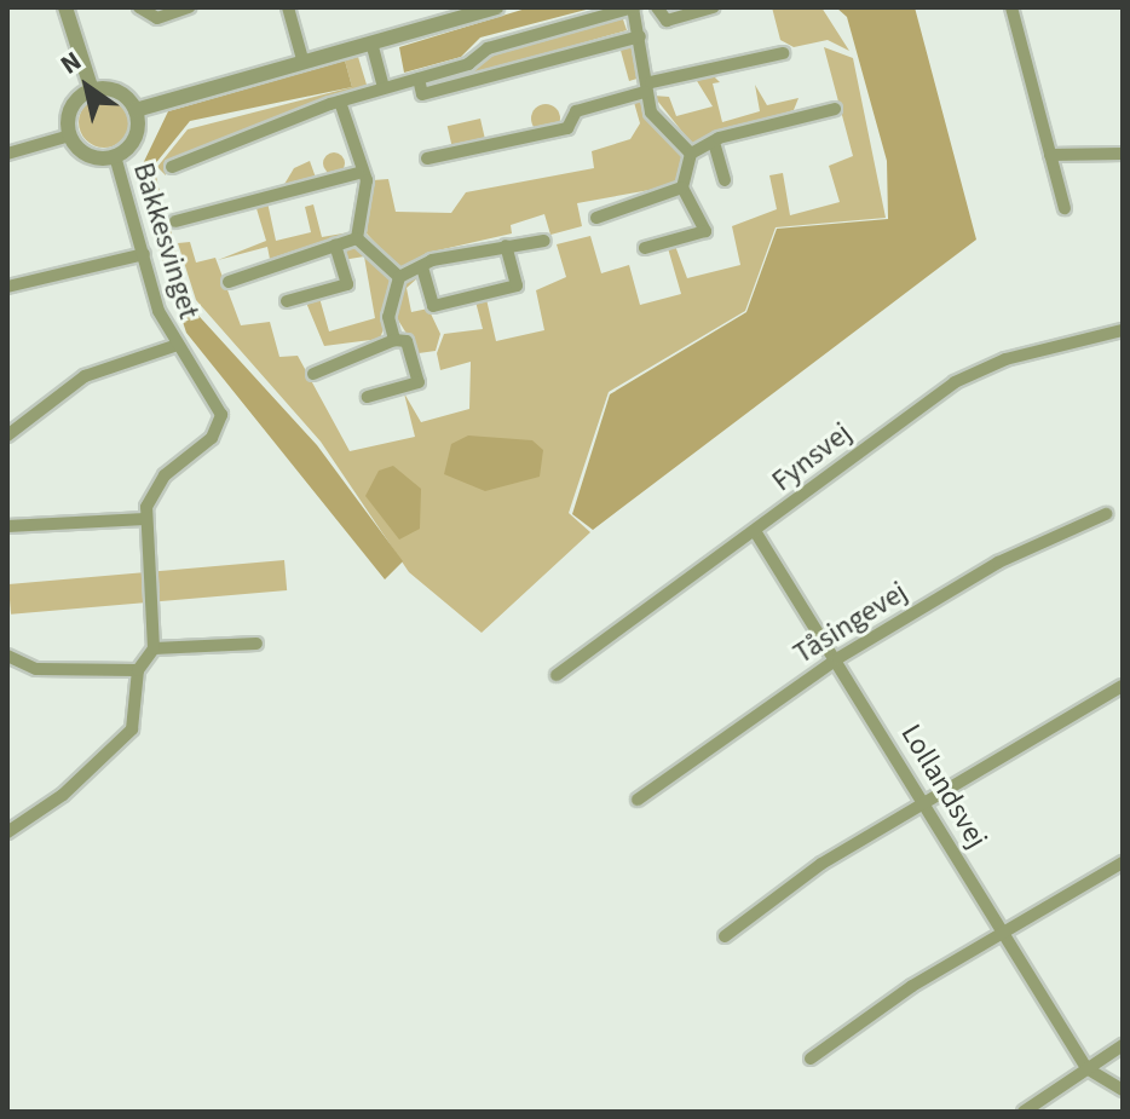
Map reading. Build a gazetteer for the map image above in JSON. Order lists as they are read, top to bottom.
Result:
{
  "streets": {
    "street": [
      "Bakkesvinget",
      "Fynsvej",
      "Tåsingevej",
      "Lollandsvej"
    ]
  },
  "crossings": [
    ["Fynsvej", "Lollandsvej"],
    ["Tåsingevej", "Lollandsvej"]
  ],
  "north": "top left"
}
